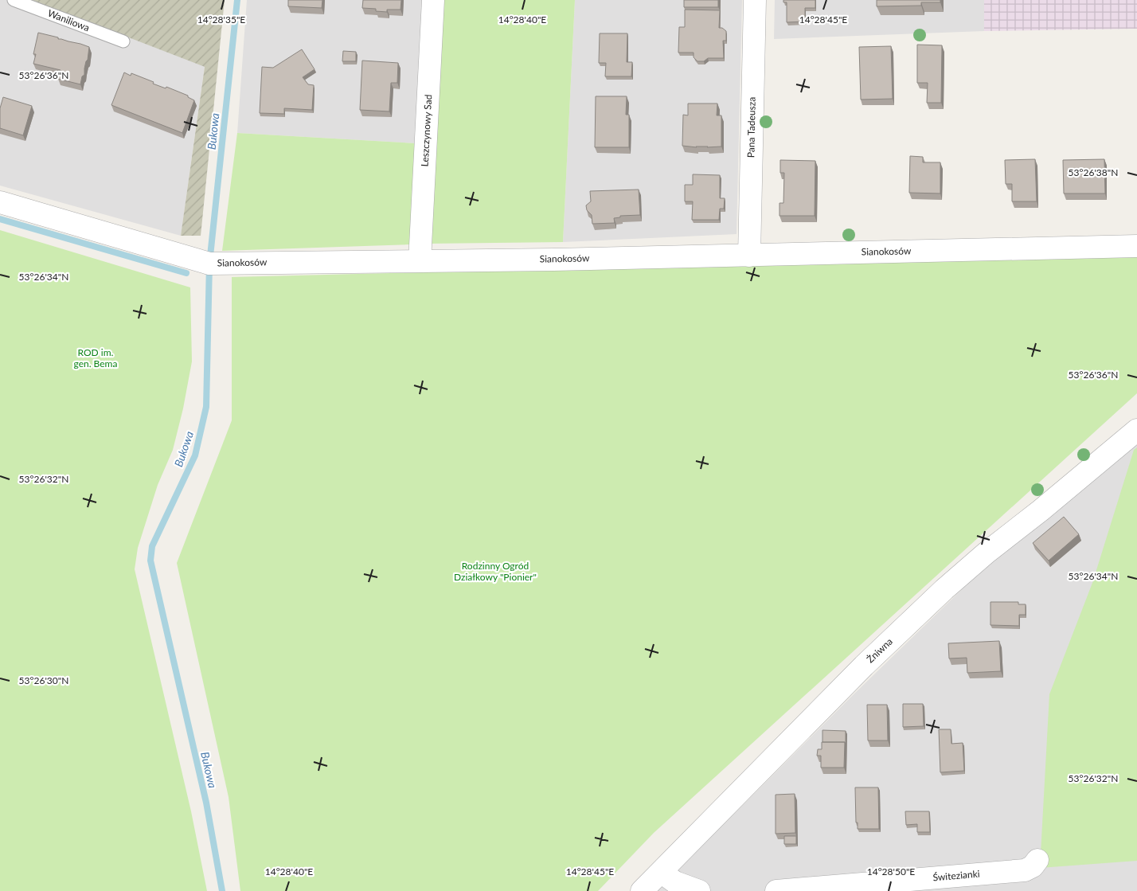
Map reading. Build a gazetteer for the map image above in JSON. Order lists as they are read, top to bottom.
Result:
{
  "streets": {
    "street": [
      "Pana Tadeusza",
      "Leszczynowy Sad",
      "Sianokosów",
      "Żniwna",
      "Świtezianki"
    ],
    "lane": ["Waniliowa"]
  },
  "crossings": [
    ["Pana Tadeusza", "Sianokosów"],
    ["Leszczynowy Sad", "Sianokosów"]
  ],
  "water": ["Bukowa"],
  "parks": ["ROD im. gen. Bema", "Rodzinny Ogród Działkowy \"Pionier\""],
  "coordinates": [
    "14°28'35\"E",
    "14°28'40\"E",
    "14°28'45\"E",
    "53°26'36\"N",
    "53°26'38\"N",
    "53°26'34\"N",
    "53°26'32\"N",
    "53°26'30\"N",
    "14°28'50\"E"
  ]
}
